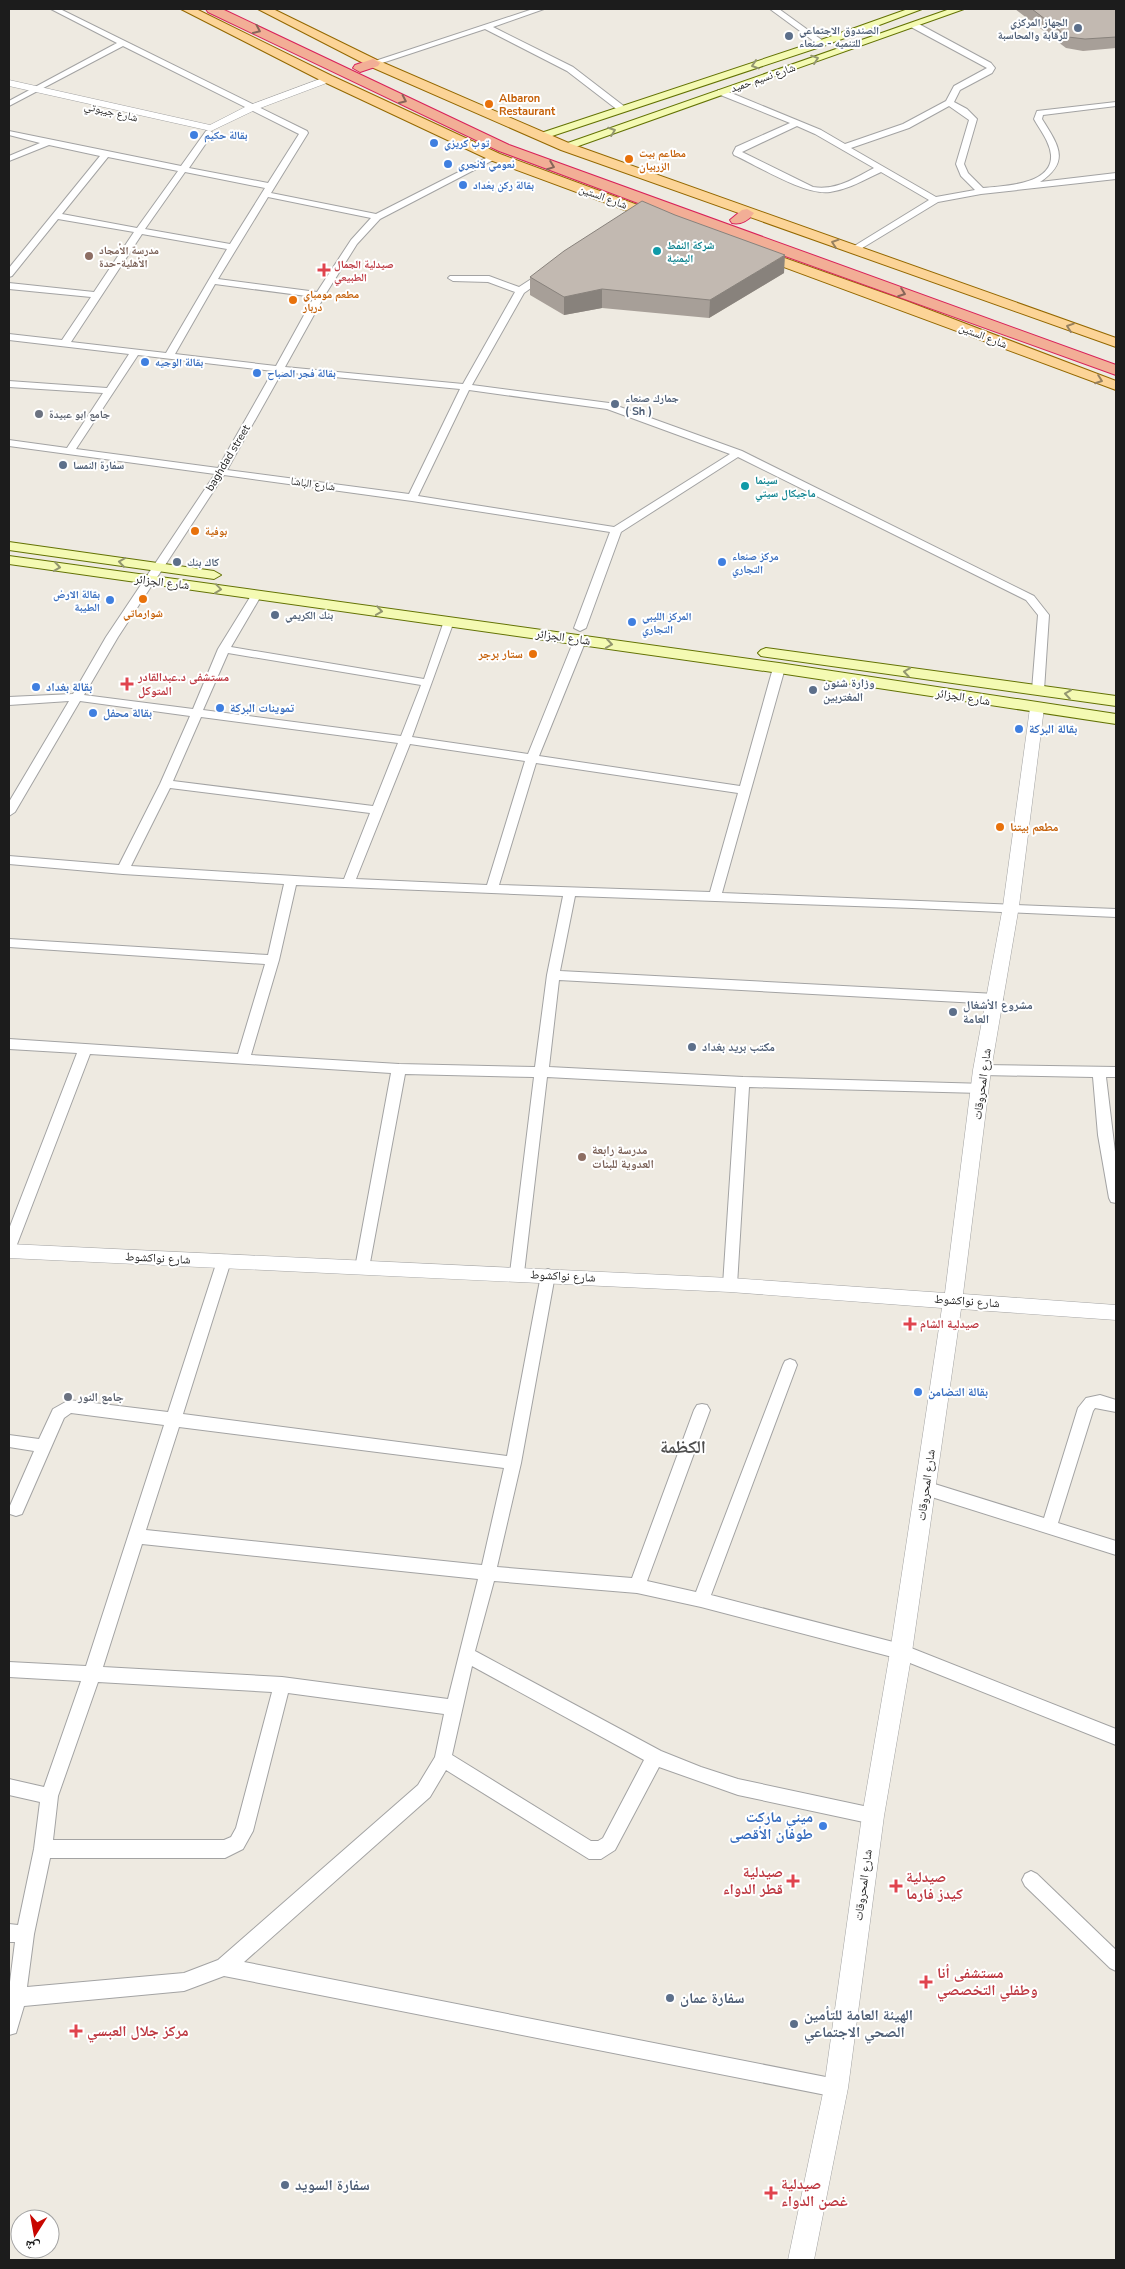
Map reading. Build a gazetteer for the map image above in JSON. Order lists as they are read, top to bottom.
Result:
{
  "streets": {
    "highway": ["شارع الستين"],
    "main road": ["شارع نسيم حميد", "شارع الجزائر"],
    "street": [
      "شارع جيبوتي",
      "baghdad street",
      "شارع الباشا",
      "شارع المحروقات",
      "شارع نواكشوط"
    ]
  },
  "crossings": [
    ["شارع نسيم حميد", "شارع الستين"],
    ["شارع الستين", "baghdad street"],
    ["baghdad street", "شارع الباشا"],
    ["baghdad street", "شارع الجزائر"],
    ["شارع الجزائر", "شارع المحروقات"],
    ["شارع المحروقات", "شارع نواكشوط"]
  ],
  "districts": ["الكظمة"],
  "places": {
    "other": [
      "الجهاز المركزي للرقابة والمحاسبة",
      "الصندوق الاجتماعي للتنميه - صنعاء",
      "Albaron Restaurant",
      "بقالة حكيم",
      "توب كريزي",
      "مطاعم بيت الزربيان",
      "نعومي لانجري",
      "بقالة ركن بغداد",
      "شركة النفط اليمنية",
      "مدرسة الأمجاد الأهلية-حدة",
      "مطعم مومباي دربار",
      "بقالة الوجيه",
      "بقالة فجر الصباح",
      "جمارك صنعاء ( Sh )",
      "جامع ابو عبيدة",
      "سفارة النمسا",
      "سينما ماجيكال سيتي",
      "بوفية",
      "كاك بنك",
      "مركز صنعاء التجاري",
      "شوارماتي",
      "بقالة الارض الطيبة",
      "بنك الكريمي",
      "المركز الليبي التجاري",
      "ستار برجر",
      "بقالة بغداد",
      "وزارة شئون المغتربين",
      "تموينات البركة",
      "بقالة محفل",
      "بقالة البركة",
      "مطعم بيتنا",
      "مشروع الأشغال العامة",
      "مكتب بريد بغداد",
      "مدرسة رابعة العدوية للبنات",
      "بقالة التضامن",
      "جامع النور",
      "ميني ماركت طوفان الأقصى",
      "سفارة عمان",
      "الهيئة العامة للتأمين الصحي الاجتماعي",
      "سفارة السويد"
    ],
    "health": [
      "صيدلية الجمال الطبيعي",
      "مستشفى د.عبدالقادر المتوكل",
      "صيدلية الشام",
      "صيدلية قطر الدواء",
      "صيدلية كيدز فارما",
      "مستشفى أنا وطفلي التخصصي",
      "مركز جلال العبسي",
      "صيدلية غصن الدواء"
    ]
  },
  "north": "bottom"
}
